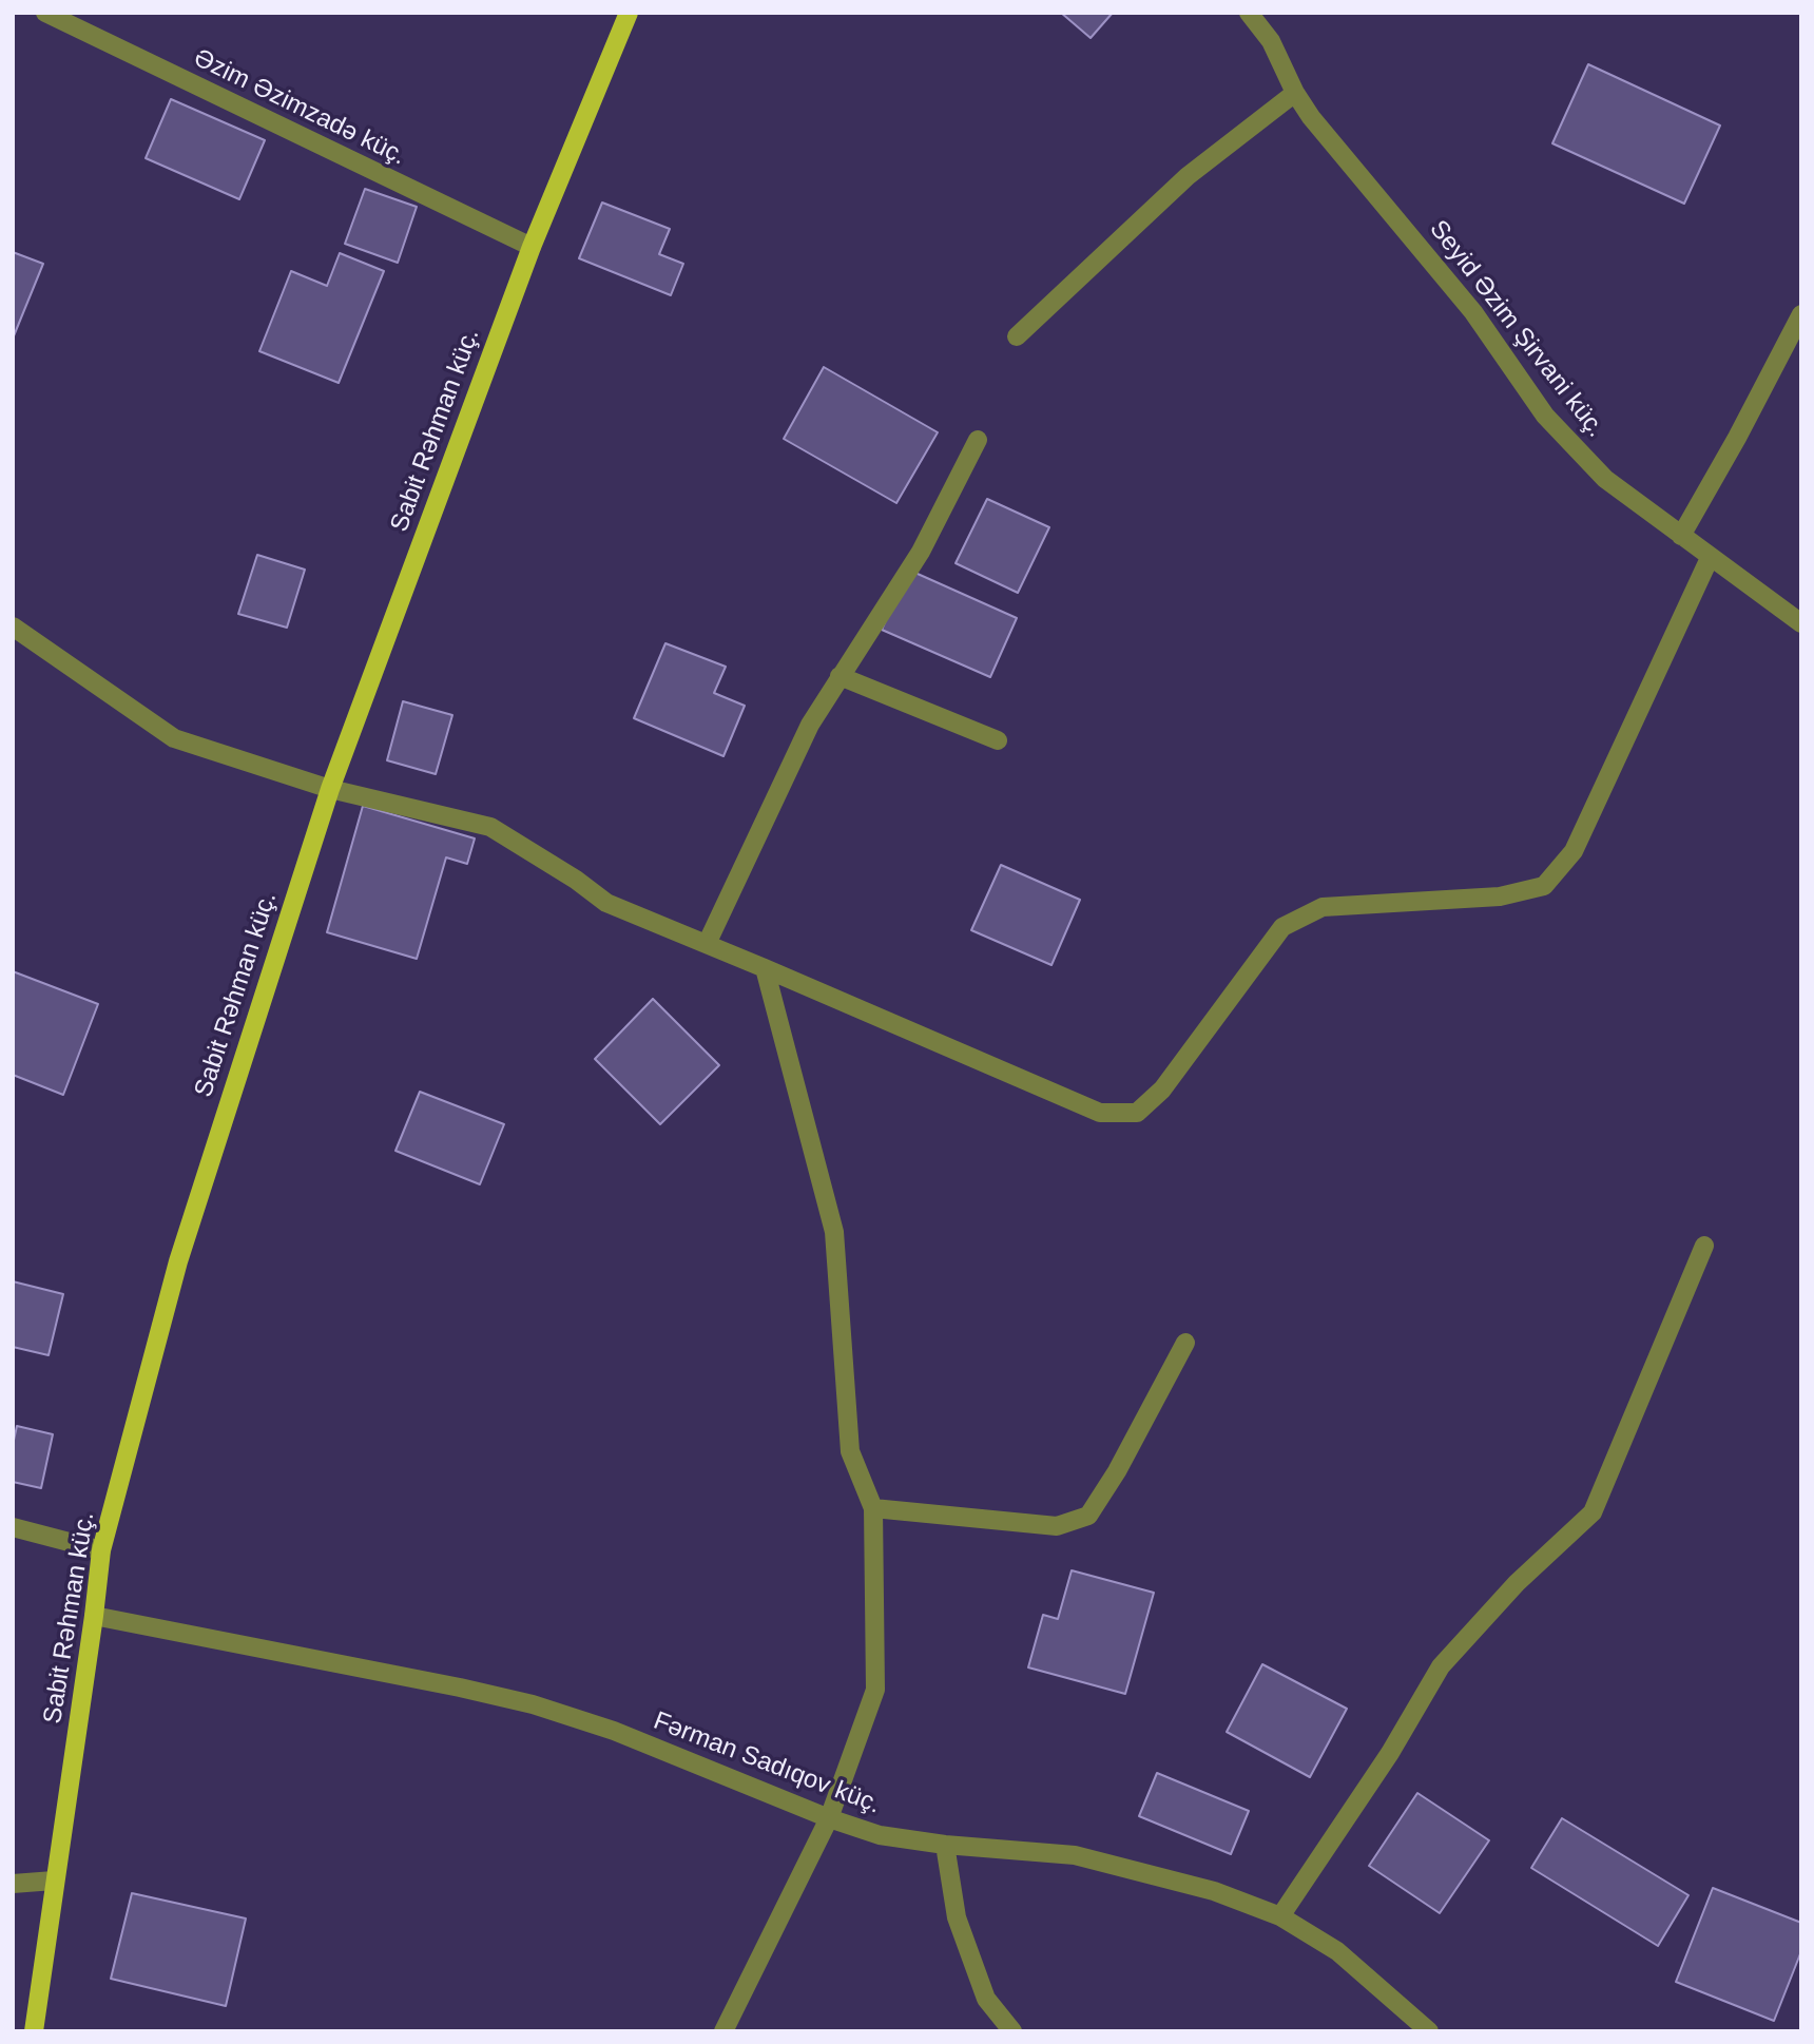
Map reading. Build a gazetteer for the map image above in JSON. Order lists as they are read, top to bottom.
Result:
{
  "streets": {
    "main road": ["Sabit Rəhman küç."],
    "street": ["Əzim Əzimzadə küç.", "Seyid Əzim Şirvani küç.", "Fərman Sadıqov küç."]
  },
  "crossings": [
    ["Əzim Əzimzadə küç.", "Sabit Rəhman küç."],
    ["Sabit Rəhman küç.", "Fərman Sadıqov küç."]
  ]
}
